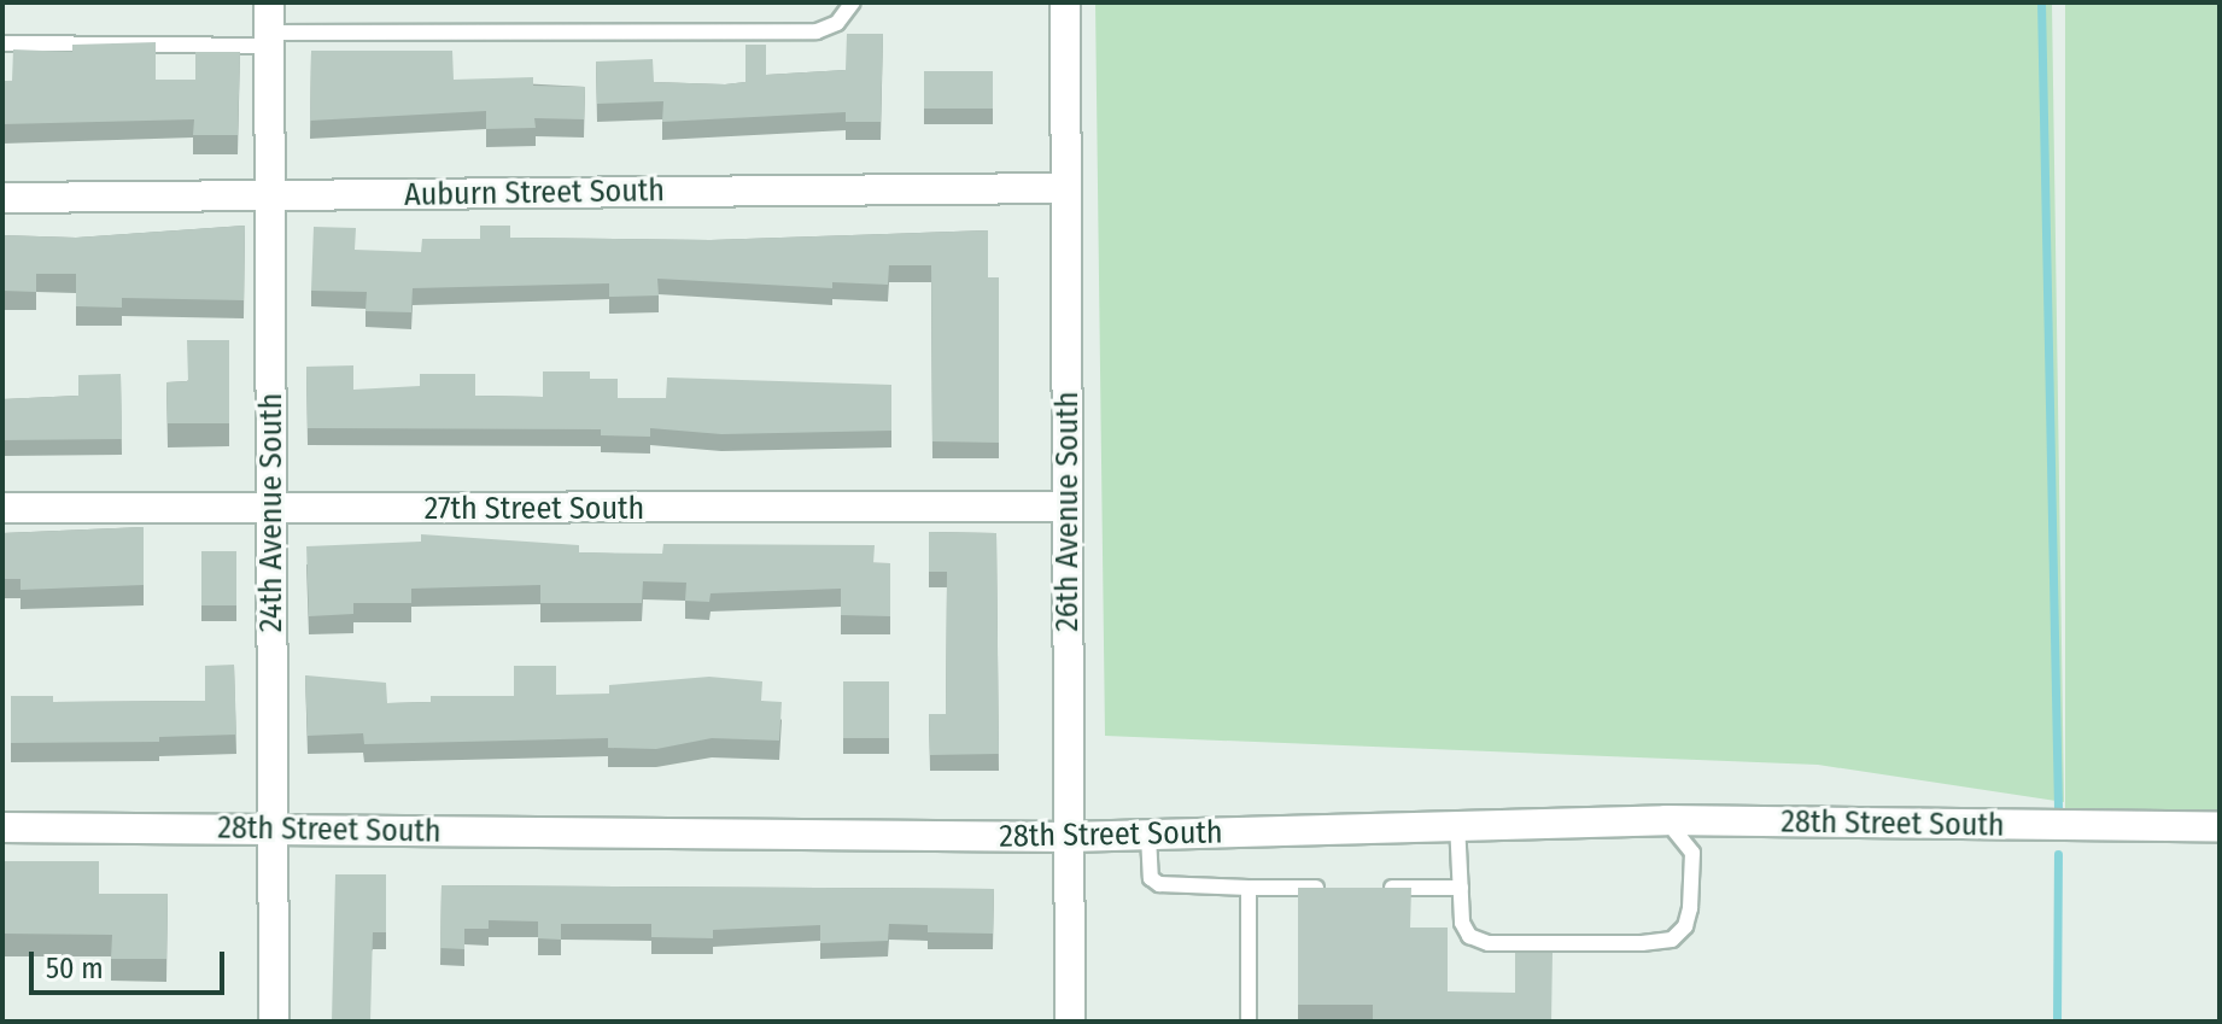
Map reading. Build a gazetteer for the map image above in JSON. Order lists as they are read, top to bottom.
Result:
{
  "streets": {
    "street": [
      "Auburn Street South",
      "27th Street South",
      "26th Avenue South",
      "24th Avenue South",
      "28th Street South"
    ]
  },
  "crossings": [
    ["Auburn Street South", "26th Avenue South"],
    ["Auburn Street South", "24th Avenue South"],
    ["27th Street South", "26th Avenue South"],
    ["27th Street South", "24th Avenue South"],
    ["26th Avenue South", "28th Street South"],
    ["24th Avenue South", "28th Street South"]
  ],
  "scale_bar": "50 m"
}
